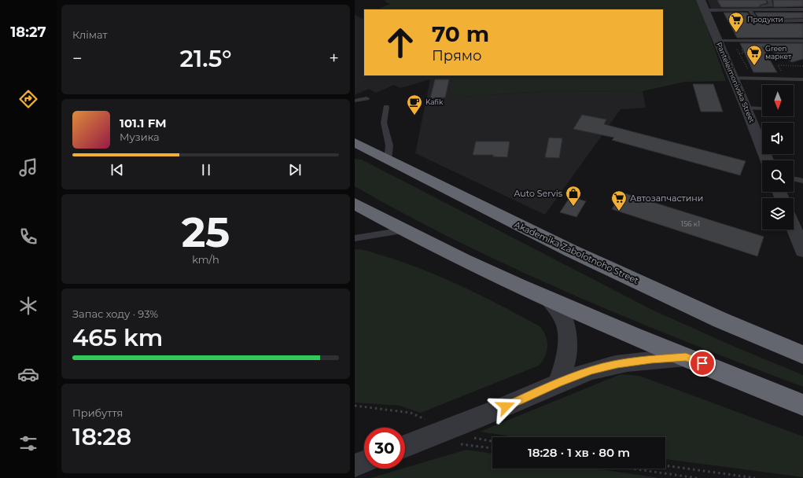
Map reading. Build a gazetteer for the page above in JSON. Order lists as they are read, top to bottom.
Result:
{
  "streets": {
    "highway": ["Akademika Zabolotnoho Street"],
    "street": ["Panteleimonivska Street"]
  },
  "places": {
    "supermarket": ["Продукти", "Green маркет", "Автозапчастини"],
    "cafe": ["Kafik"],
    "shop": ["Auto Servis"]
  },
  "house_numbers": ["156 к1"],
  "north": "bottom",
  "page": {
    "tabs": "18:27",
    "tile": [
      "Клімат",
      ["25", "km/h"],
      ["Запас ходу · 93%", "465 km"],
      ["Прибуття", "18:28"]
    ],
    "turn": ["70 m", "Прямо"],
    "heat": ["−", "21.5°", "+"],
    "song": ["101.1 FM", "Музика"],
    "limit": "30",
    "trip": "18:28 · 1 хв · 80 m"
  }
}
